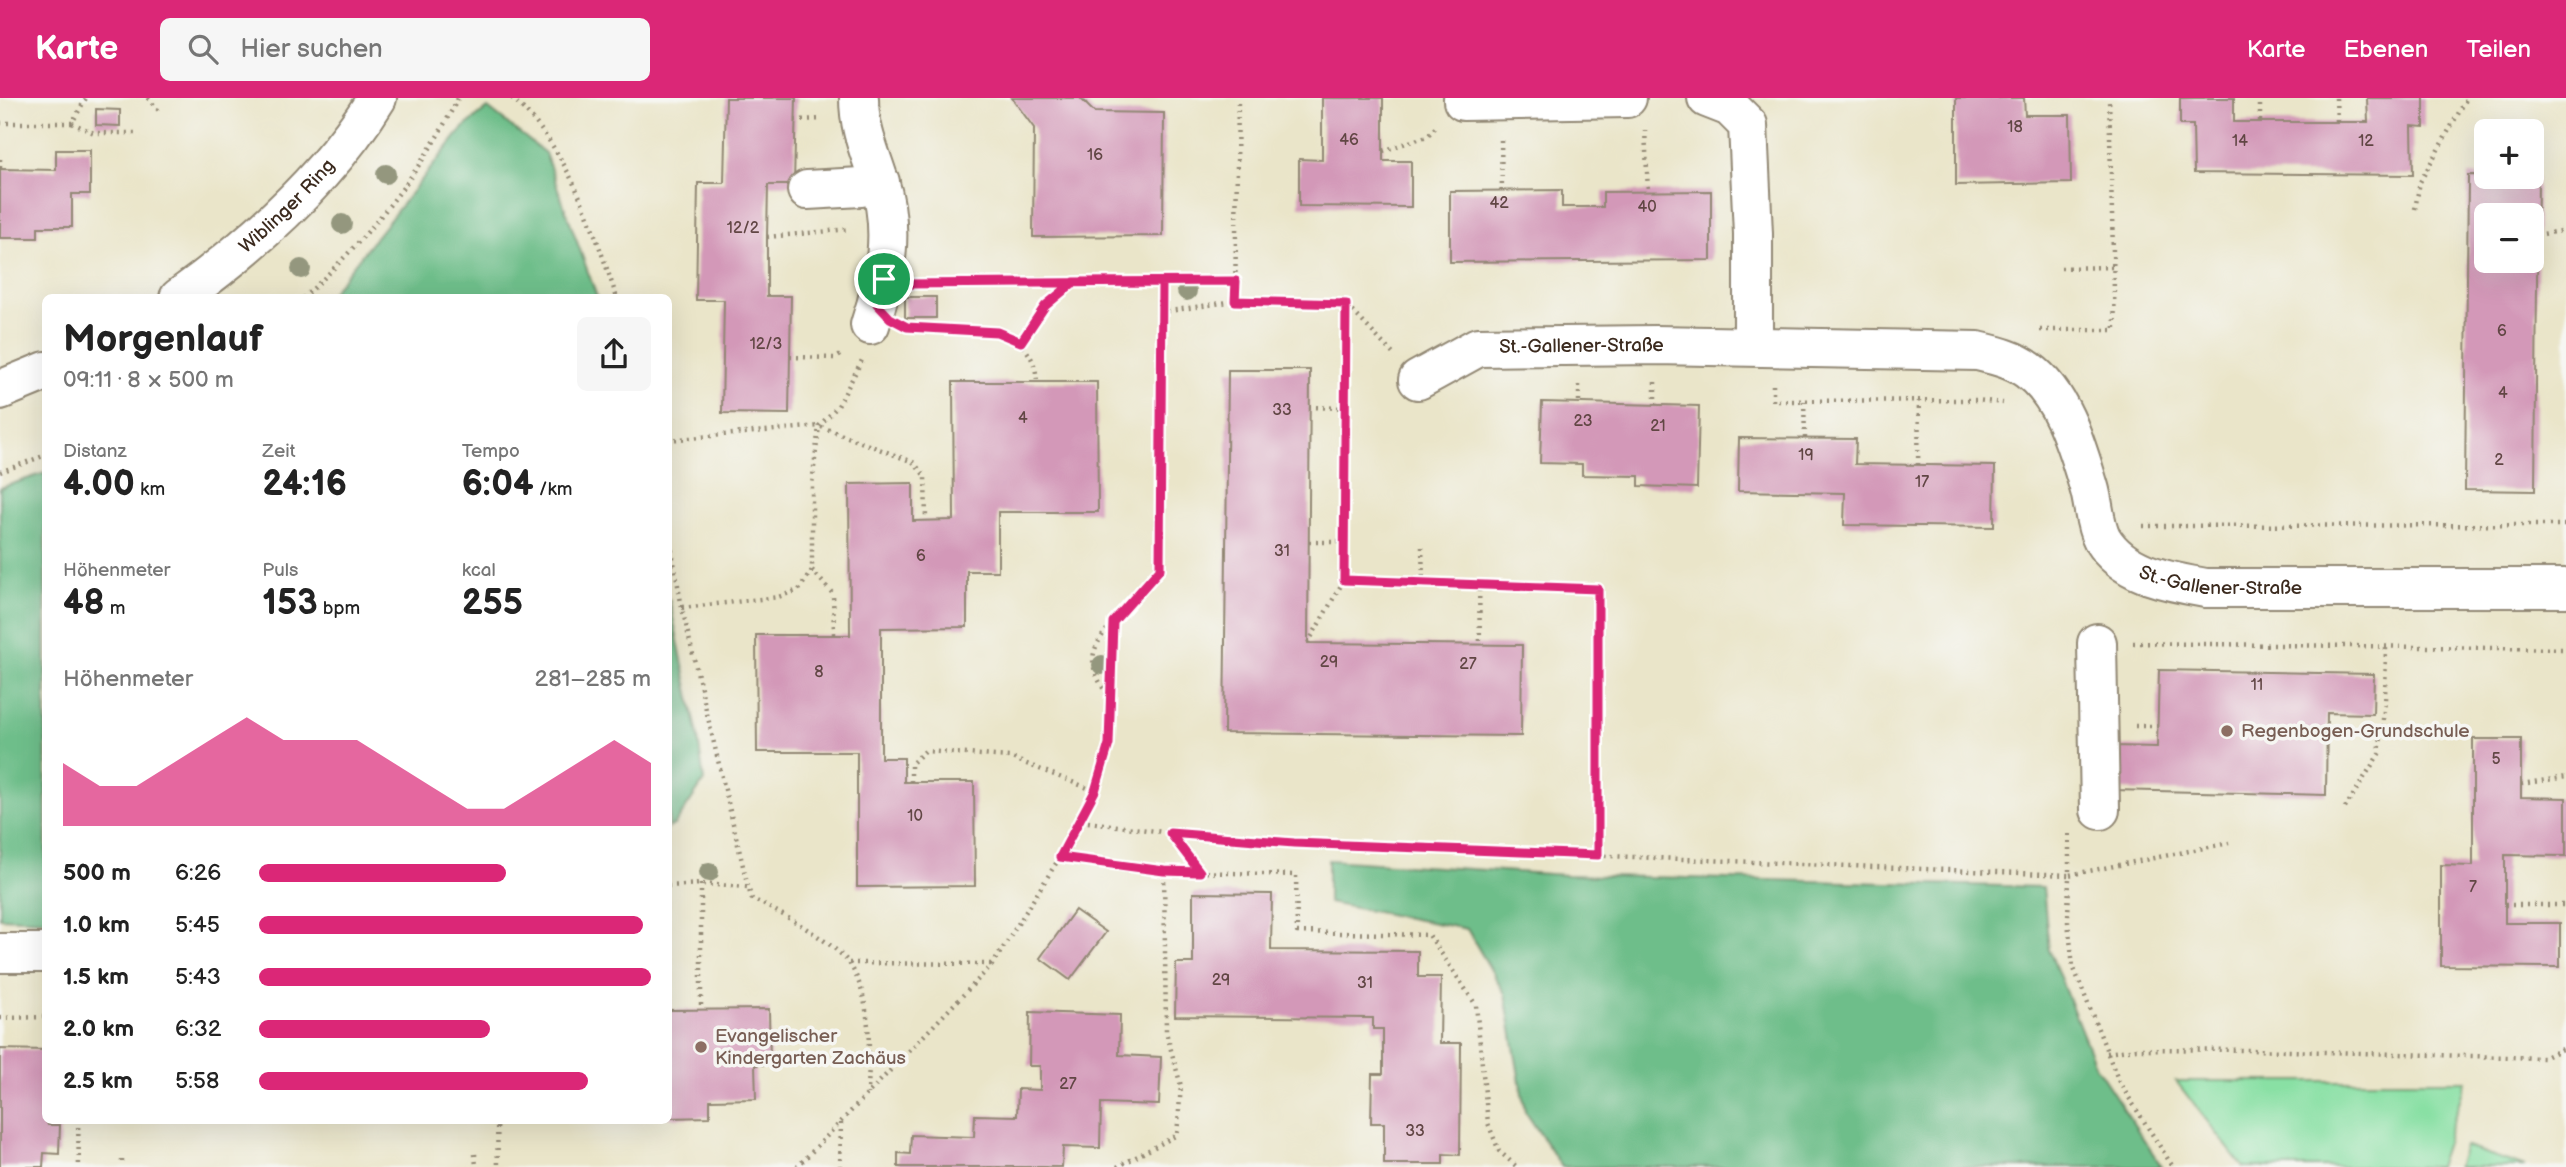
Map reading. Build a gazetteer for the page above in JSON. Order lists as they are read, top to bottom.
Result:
{
  "streets": {
    "street": ["Wiblinger Ring", "St.-Gallener-Straße"]
  },
  "places": ["Regenbogen-Grundschule", "Evangelischer Kindergarten Zachäus"],
  "house_numbers": [
    "18",
    "46",
    "14",
    "12",
    "16",
    "42",
    "40",
    "12/2",
    "6",
    "12/3",
    "4",
    "33",
    "4",
    "23",
    "21",
    "19",
    "2",
    "17",
    "31",
    "6",
    "29",
    "27",
    "8",
    "11",
    "5",
    "10",
    "7",
    "29",
    "31",
    "27",
    "33"
  ],
  "page": {
    "header": "Karte",
    "search": "Hier suchen",
    "nav": ["Karte", "Ebenen", "Teilen"],
    "map_buttons": ["+", "−"],
    "heading": ["Morgenlauf", "09:11 · 8 × 500 m"],
    "stats": [
      ["Distanz", "4.00 km"],
      ["Zeit", "24:16"],
      ["Tempo", "6:04 /km"],
      ["Höhenmeter", "48 m"],
      ["Puls", "153 bpm"],
      ["kcal", "255"]
    ],
    "chart": ["Höhenmeter", "281–285 m"],
    "list": [
      {
        "name": "500 m",
        "note": "6:26"
      },
      {
        "name": "1.0 km",
        "note": "5:45"
      },
      {
        "name": "1.5 km",
        "note": "5:43"
      },
      {
        "name": "2.0 km",
        "note": "6:32"
      },
      {
        "name": "2.5 km",
        "note": "5:58"
      }
    ]
  }
}
